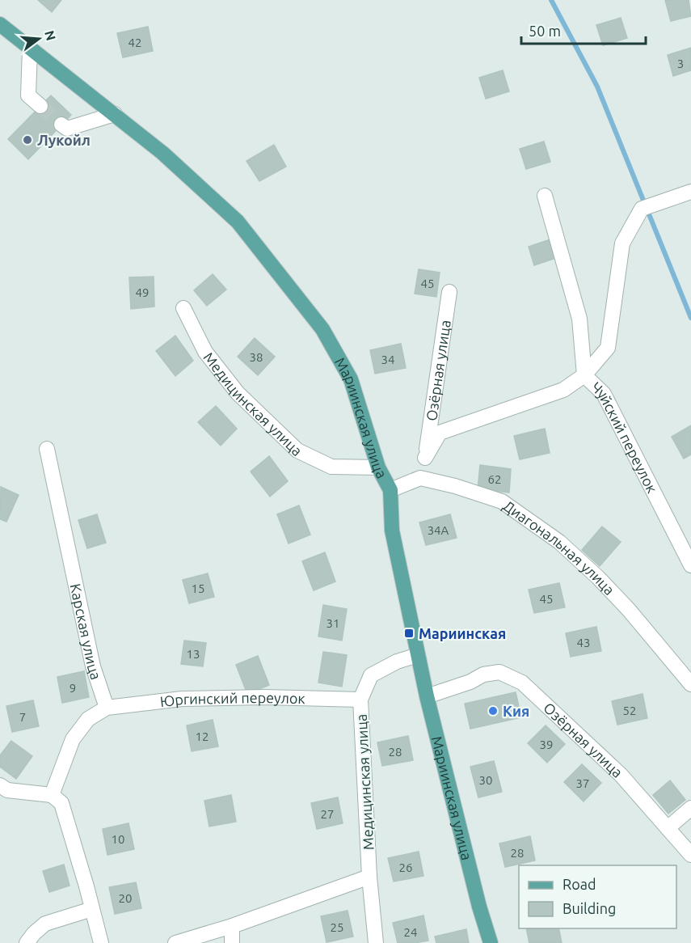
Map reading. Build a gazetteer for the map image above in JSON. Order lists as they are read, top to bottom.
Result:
{
  "streets": {
    "main road": ["Мариинская улица"],
    "street": [
      "Озёрная улица",
      "Медицинская улица",
      "Чуйский переулок",
      "Диагональная улица",
      "Карская улица",
      "Юргинский переулок"
    ]
  },
  "crossings": [
    ["Озёрная улица", "Мариинская улица"],
    ["Озёрная улица", "Диагональная улица"],
    ["Медицинская улица", "Мариинская улица"],
    ["Медицинская улица", "Юргинский переулок"],
    ["Карская улица", "Юргинский переулок"]
  ],
  "places": {
    "other": ["Лукойл", "Кия"],
    "transit": ["Мариинская"]
  },
  "house_numbers": [
    "42",
    "3",
    "45",
    "49",
    "38",
    "34",
    "62",
    "34А",
    "15",
    "45",
    "31",
    "43",
    "13",
    "9",
    "52",
    "7",
    "12",
    "39",
    "28",
    "30",
    "37",
    "27",
    "10",
    "28",
    "26",
    "20",
    "25",
    "24"
  ],
  "legend": ["Road", "Building"],
  "scale_bar": "50 m",
  "north": "right"
}
